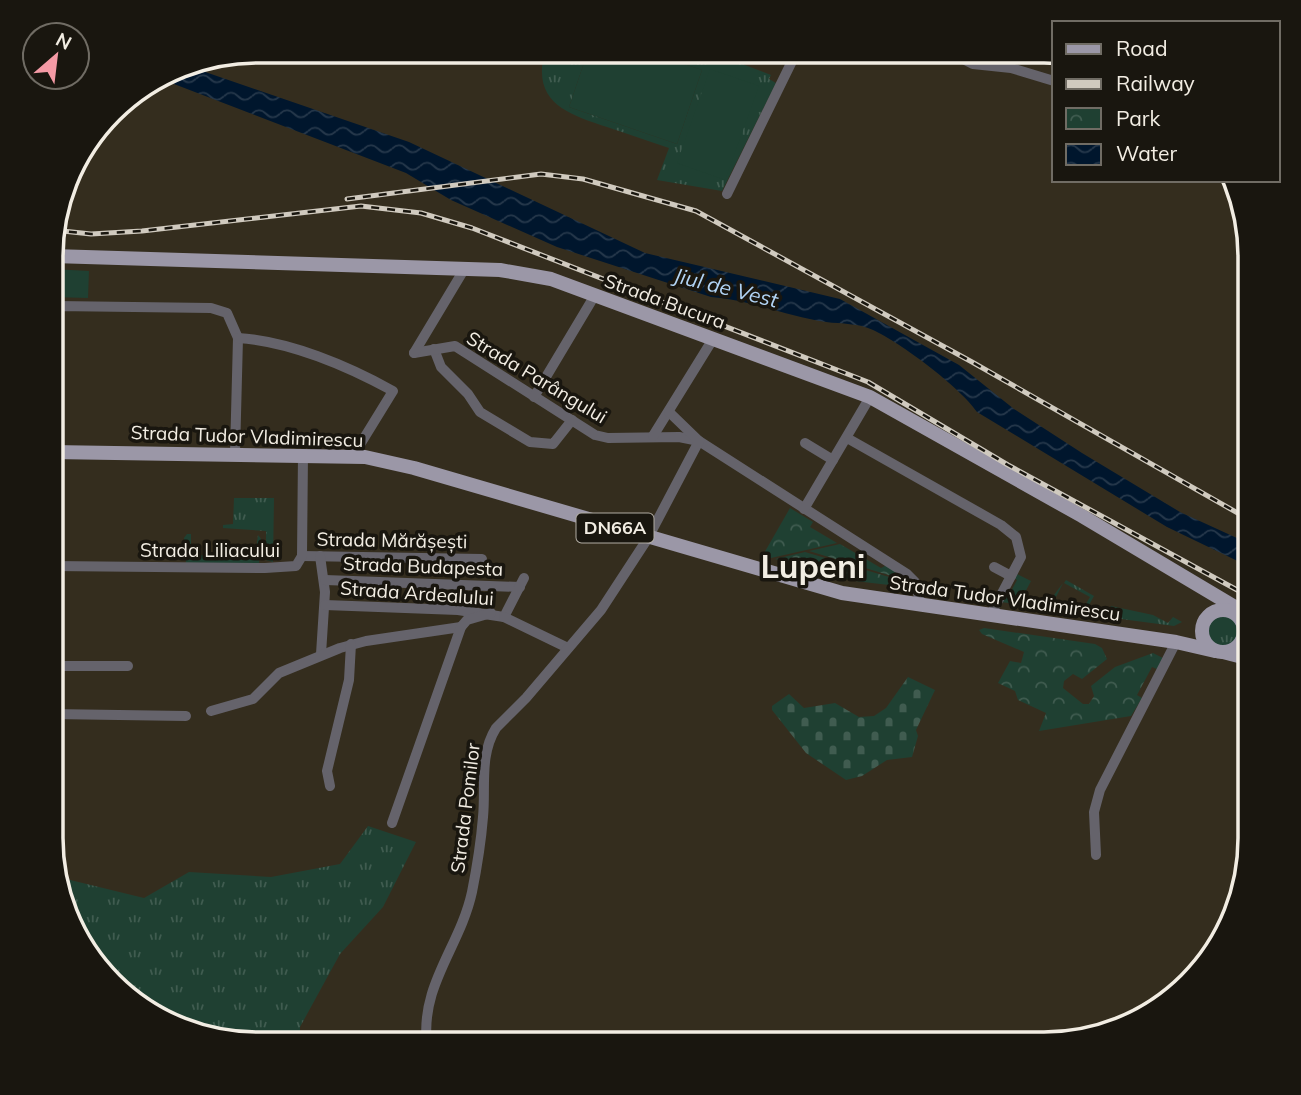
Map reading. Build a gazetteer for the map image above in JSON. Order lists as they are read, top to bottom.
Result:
{
  "streets": {
    "main road": ["Strada Bucura", "Strada Tudor Vladimirescu", "DN66A"],
    "street": [
      "Strada Parângului",
      "Strada Mărășești",
      "Strada Liliacului",
      "Strada Budapesta",
      "Strada Ardealului",
      "Strada Pomilor"
    ]
  },
  "crossings": [
    ["Strada Bucura", "Strada Parângului"],
    ["Strada Parângului", "Strada Tudor Vladimirescu"],
    ["Strada Tudor Vladimirescu", "DN66A"],
    ["Strada Tudor Vladimirescu", "Strada Liliacului"],
    ["Strada Tudor Vladimirescu", "Strada Pomilor"],
    ["Strada Mărășești", "Strada Liliacului"],
    ["Strada Mărășești", "Strada Ardealului"],
    ["Strada Budapesta", "Strada Ardealului"]
  ],
  "districts": ["Lupeni"],
  "water": ["Jiul de Vest"],
  "legend": [
    "Road",
    "Railway",
    "Park",
    "Water"
  ],
  "north": "top right"
}
